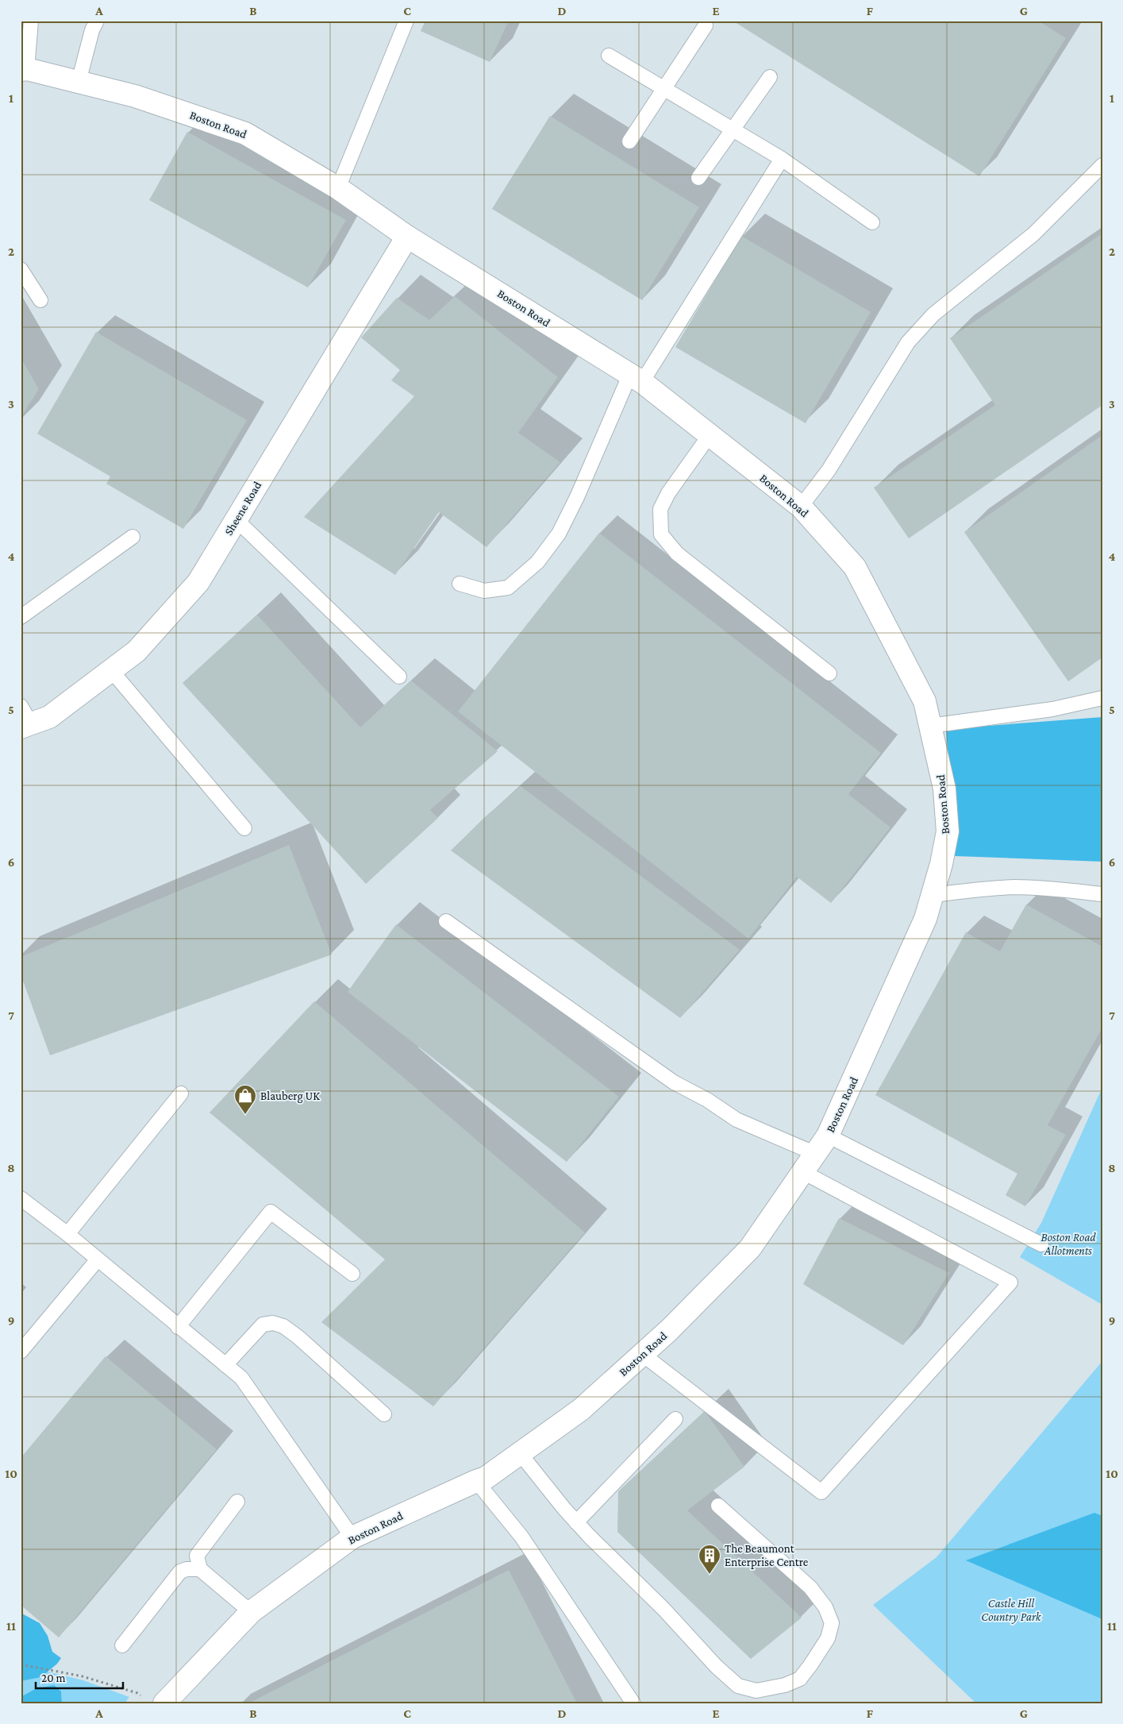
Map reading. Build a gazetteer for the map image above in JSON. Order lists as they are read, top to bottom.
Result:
{
  "streets": {
    "street": ["Boston Road", "Sheene Road"]
  },
  "crossings": [
    ["Boston Road", "Sheene Road"]
  ],
  "parks": ["Boston Road Allotments", "Castle Hill Country Park"],
  "places": {
    "shop": ["Blauberg UK"],
    "building": ["The Beaumont Enterprise Centre"]
  },
  "scale_bar": "20 m",
  "grid": {
    "columns": [
      "A",
      "B",
      "C",
      "D",
      "E",
      "F",
      "G"
    ],
    "rows": [
      "1",
      "2",
      "3",
      "4",
      "5",
      "6",
      "7",
      "8",
      "9",
      "10",
      "11"
    ]
  }
}
